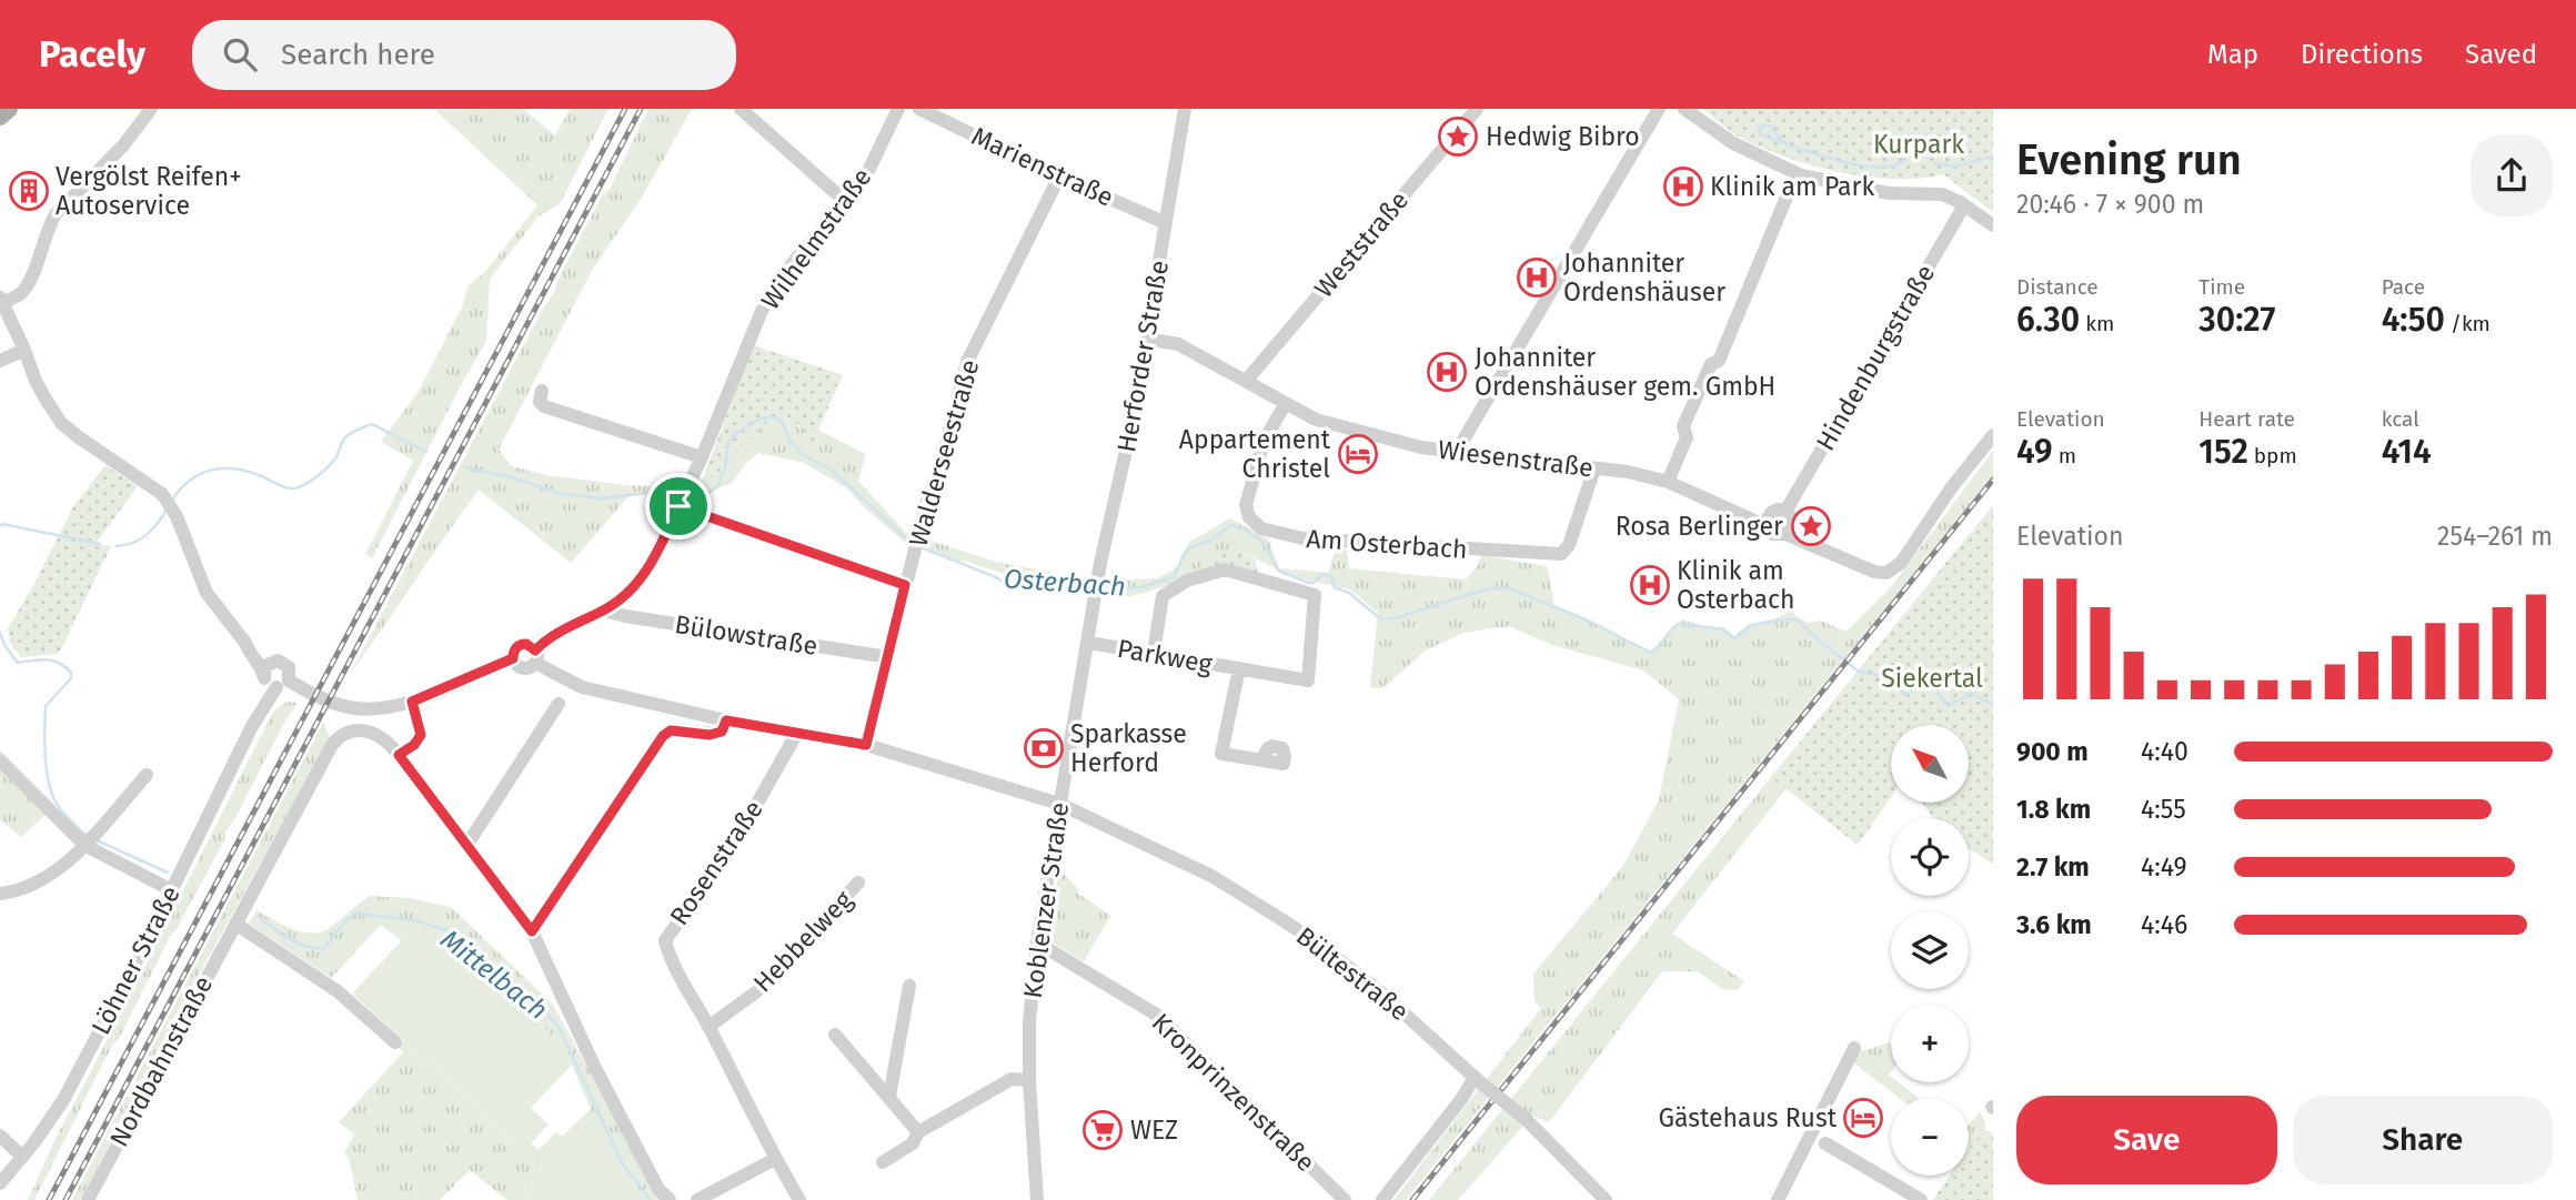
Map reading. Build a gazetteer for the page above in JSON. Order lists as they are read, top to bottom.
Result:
{
  "streets": {
    "street": [
      "Marienstraße",
      "Wilhelmstraße",
      "Weststraße",
      "Herforder Straße",
      "Hindenburgstraße",
      "Walderseestraße",
      "Wiesenstraße",
      "Am Osterbach",
      "Bülowstraße",
      "Parkweg",
      "Rosenstraße",
      "Koblenzer Straße",
      "Hebbelweg",
      "Löhner Straße",
      "Bültestraße",
      "Nordbahnstraße",
      "Kronprinzenstraße"
    ]
  },
  "crossings": [
    ["Marienstraße", "Herforder Straße"],
    ["Marienstraße", "Walderseestraße"],
    ["Weststraße", "Wiesenstraße"],
    ["Herforder Straße", "Wiesenstraße"],
    ["Herforder Straße", "Koblenzer Straße"],
    ["Hindenburgstraße", "Wiesenstraße"],
    ["Walderseestraße", "Bülowstraße"],
    ["Walderseestraße", "Bültestraße"],
    ["Wiesenstraße", "Am Osterbach"],
    ["Parkweg", "Koblenzer Straße"],
    ["Rosenstraße", "Hebbelweg"],
    ["Rosenstraße", "Bültestraße"],
    ["Koblenzer Straße", "Bültestraße"],
    ["Koblenzer Straße", "Kronprinzenstraße"]
  ],
  "water": ["Osterbach", "Mittelbach"],
  "parks": ["Kurpark", "Siekertal"],
  "places": {
    "place": ["Hedwig Bibro", "Rosa Berlinger"],
    "hospital": [
      "Klinik am Park",
      "Johanniter Ordenshäuser",
      "Johanniter Ordenshäuser gem. GmbH",
      "Klinik am Osterbach"
    ],
    "building": ["Vergölst Reifen+ Autoservice"],
    "hotel": ["Appartement Christel", "Gästehaus Rust"],
    "bank": ["Sparkasse Herford"],
    "supermarket": ["WEZ"]
  },
  "north": "top left",
  "page": {
    "header": "Pacely",
    "search": "Search here",
    "nav": ["Map", "Directions", "Saved"],
    "heading": ["Evening run", "20:46 · 7 × 900 m"],
    "stats": [
      ["Distance", "6.30 km"],
      ["Time", "30:27"],
      ["Pace", "4:50 /km"],
      ["Elevation", "49 m"],
      ["Heart rate", "152 bpm"],
      ["kcal", "414"]
    ],
    "chart": ["Elevation", "254–261 m"],
    "list": [
      {
        "name": "900 m",
        "note": "4:40"
      },
      {
        "name": "1.8 km",
        "note": "4:55"
      },
      {
        "name": "2.7 km",
        "note": "4:49"
      },
      {
        "name": "3.6 km",
        "note": "4:46"
      }
    ],
    "map_buttons": ["+", "−"],
    "buttons": ["Save", "Share"]
  }
}
